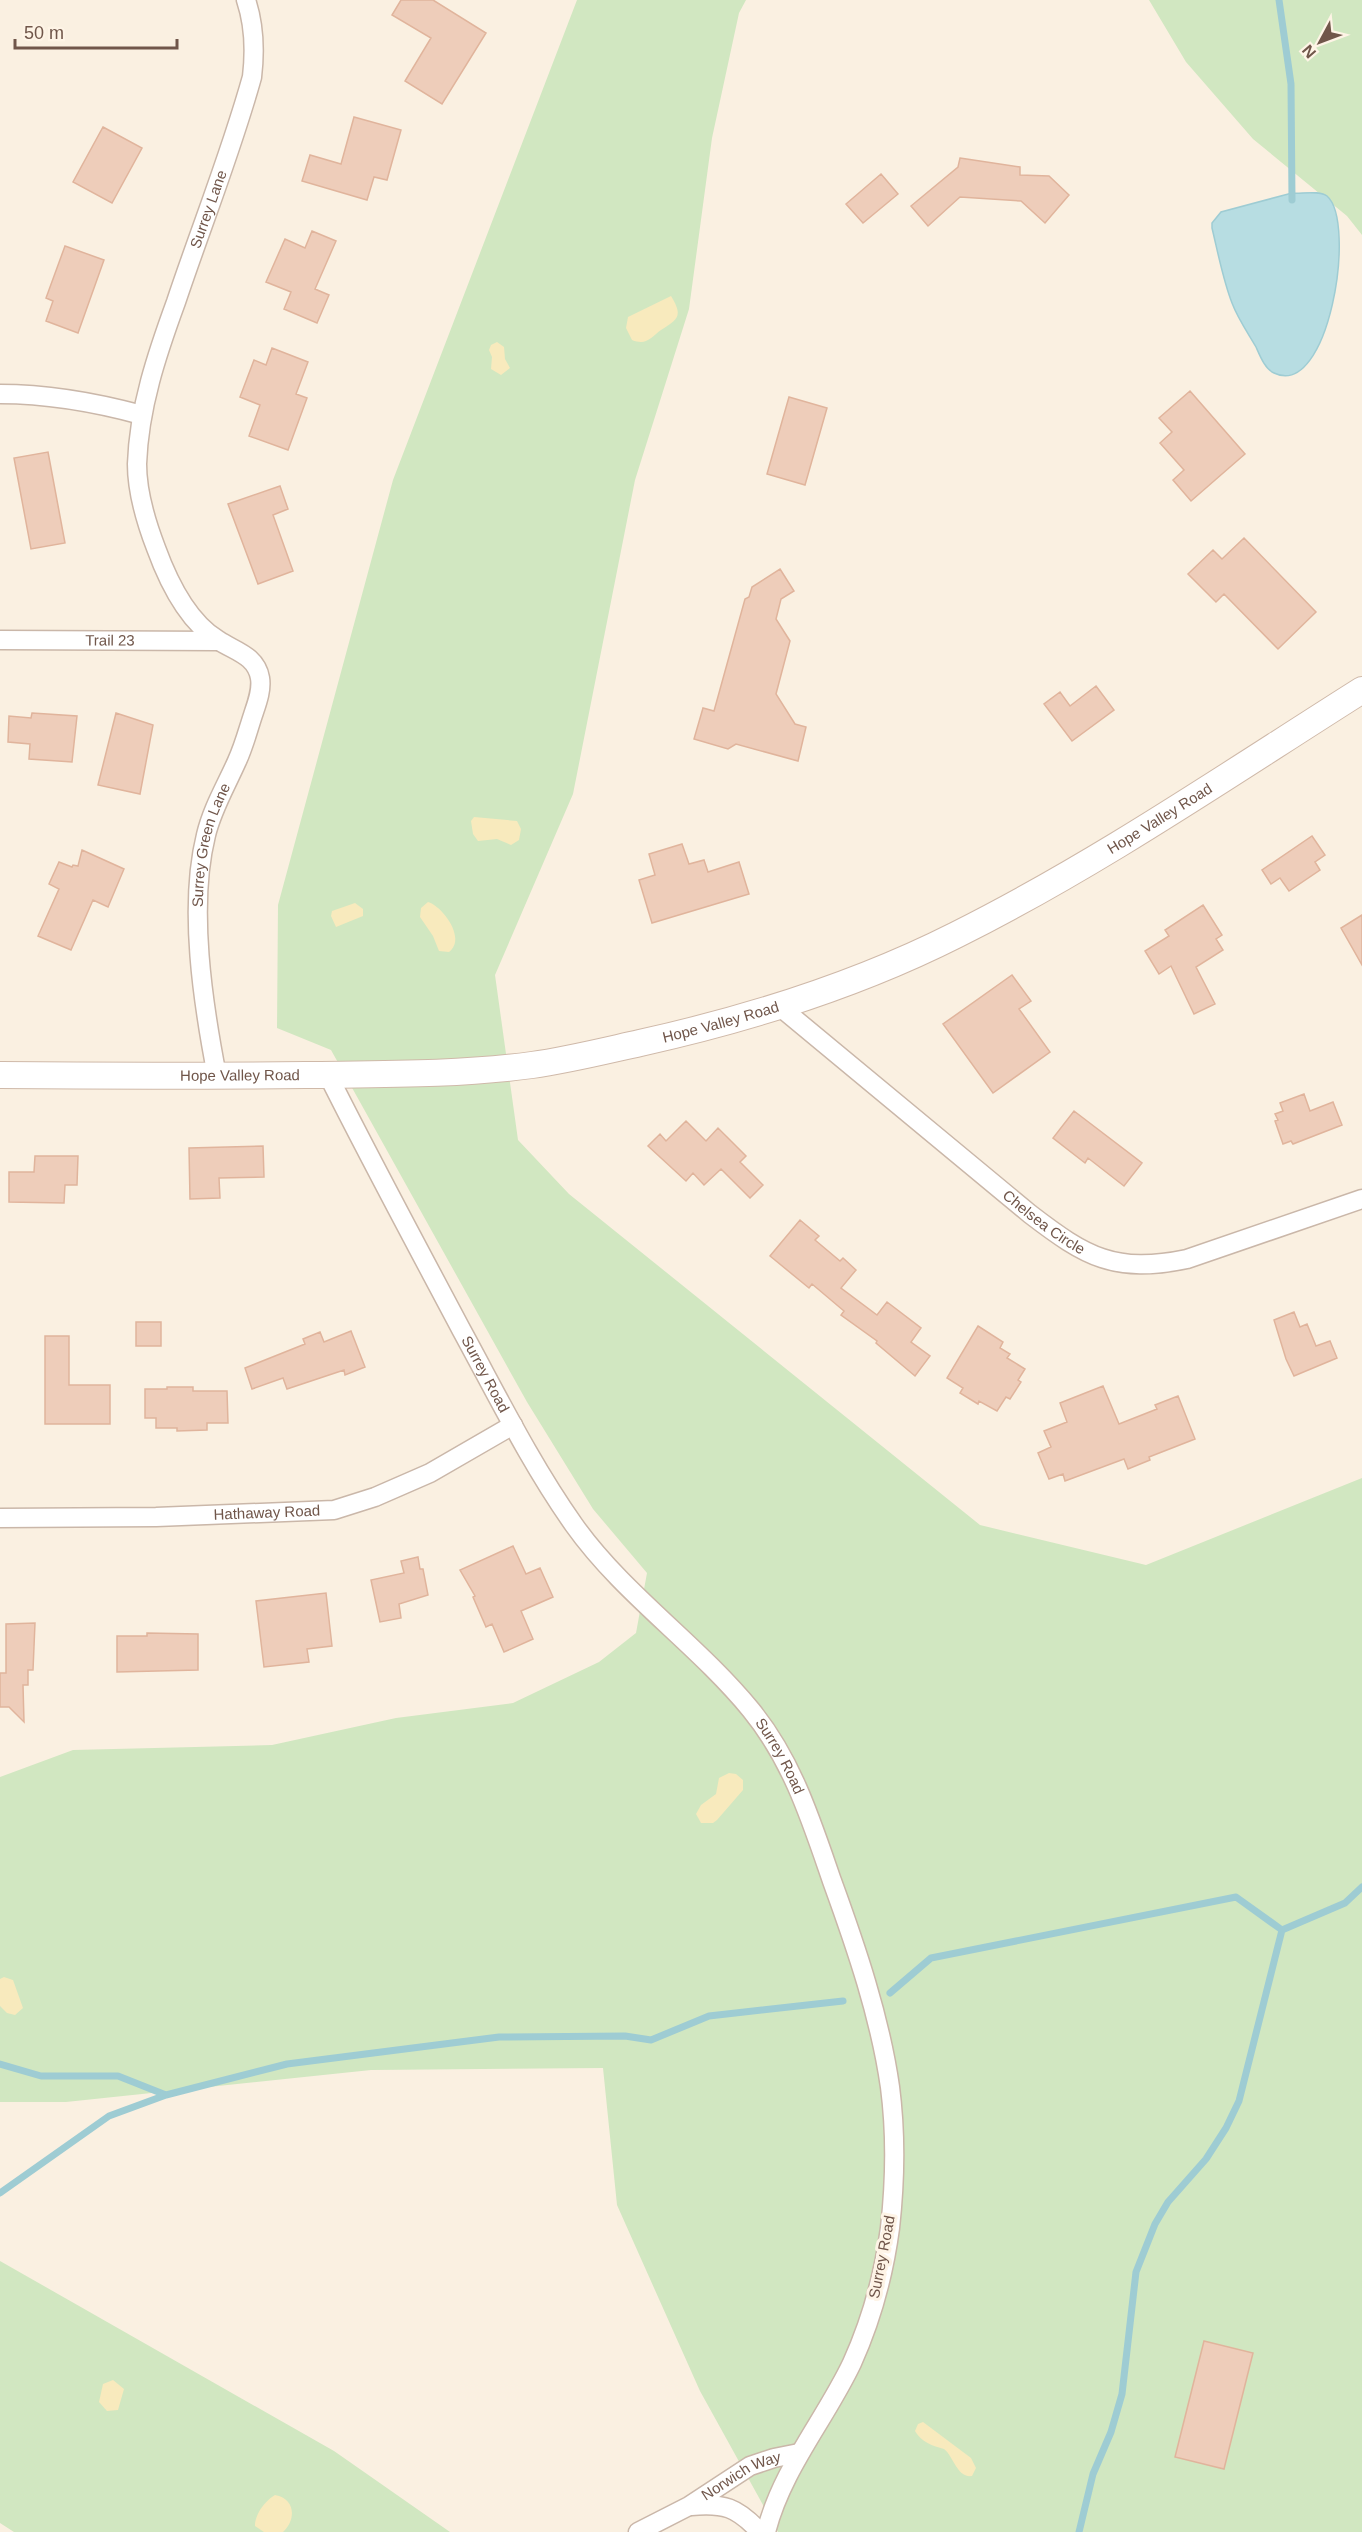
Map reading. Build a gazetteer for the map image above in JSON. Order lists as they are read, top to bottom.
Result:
{
  "streets": {
    "main road": ["Hope Valley Road"],
    "street": [
      "Surrey Lane",
      "Trail 23",
      "Surrey Green Lane",
      "Chelsea Circle",
      "Surrey Road",
      "Hathaway Road",
      "Norwich Way"
    ]
  },
  "crossings": [
    ["Surrey Lane", "Trail 23"],
    ["Surrey Lane", "Surrey Green Lane"],
    ["Trail 23", "Surrey Green Lane"],
    ["Hope Valley Road", "Surrey Green Lane"],
    ["Hope Valley Road", "Chelsea Circle"],
    ["Hope Valley Road", "Surrey Road"],
    ["Surrey Road", "Hathaway Road"],
    ["Surrey Road", "Norwich Way"]
  ],
  "scale_bar": "50 m",
  "north": "bottom left"
}
